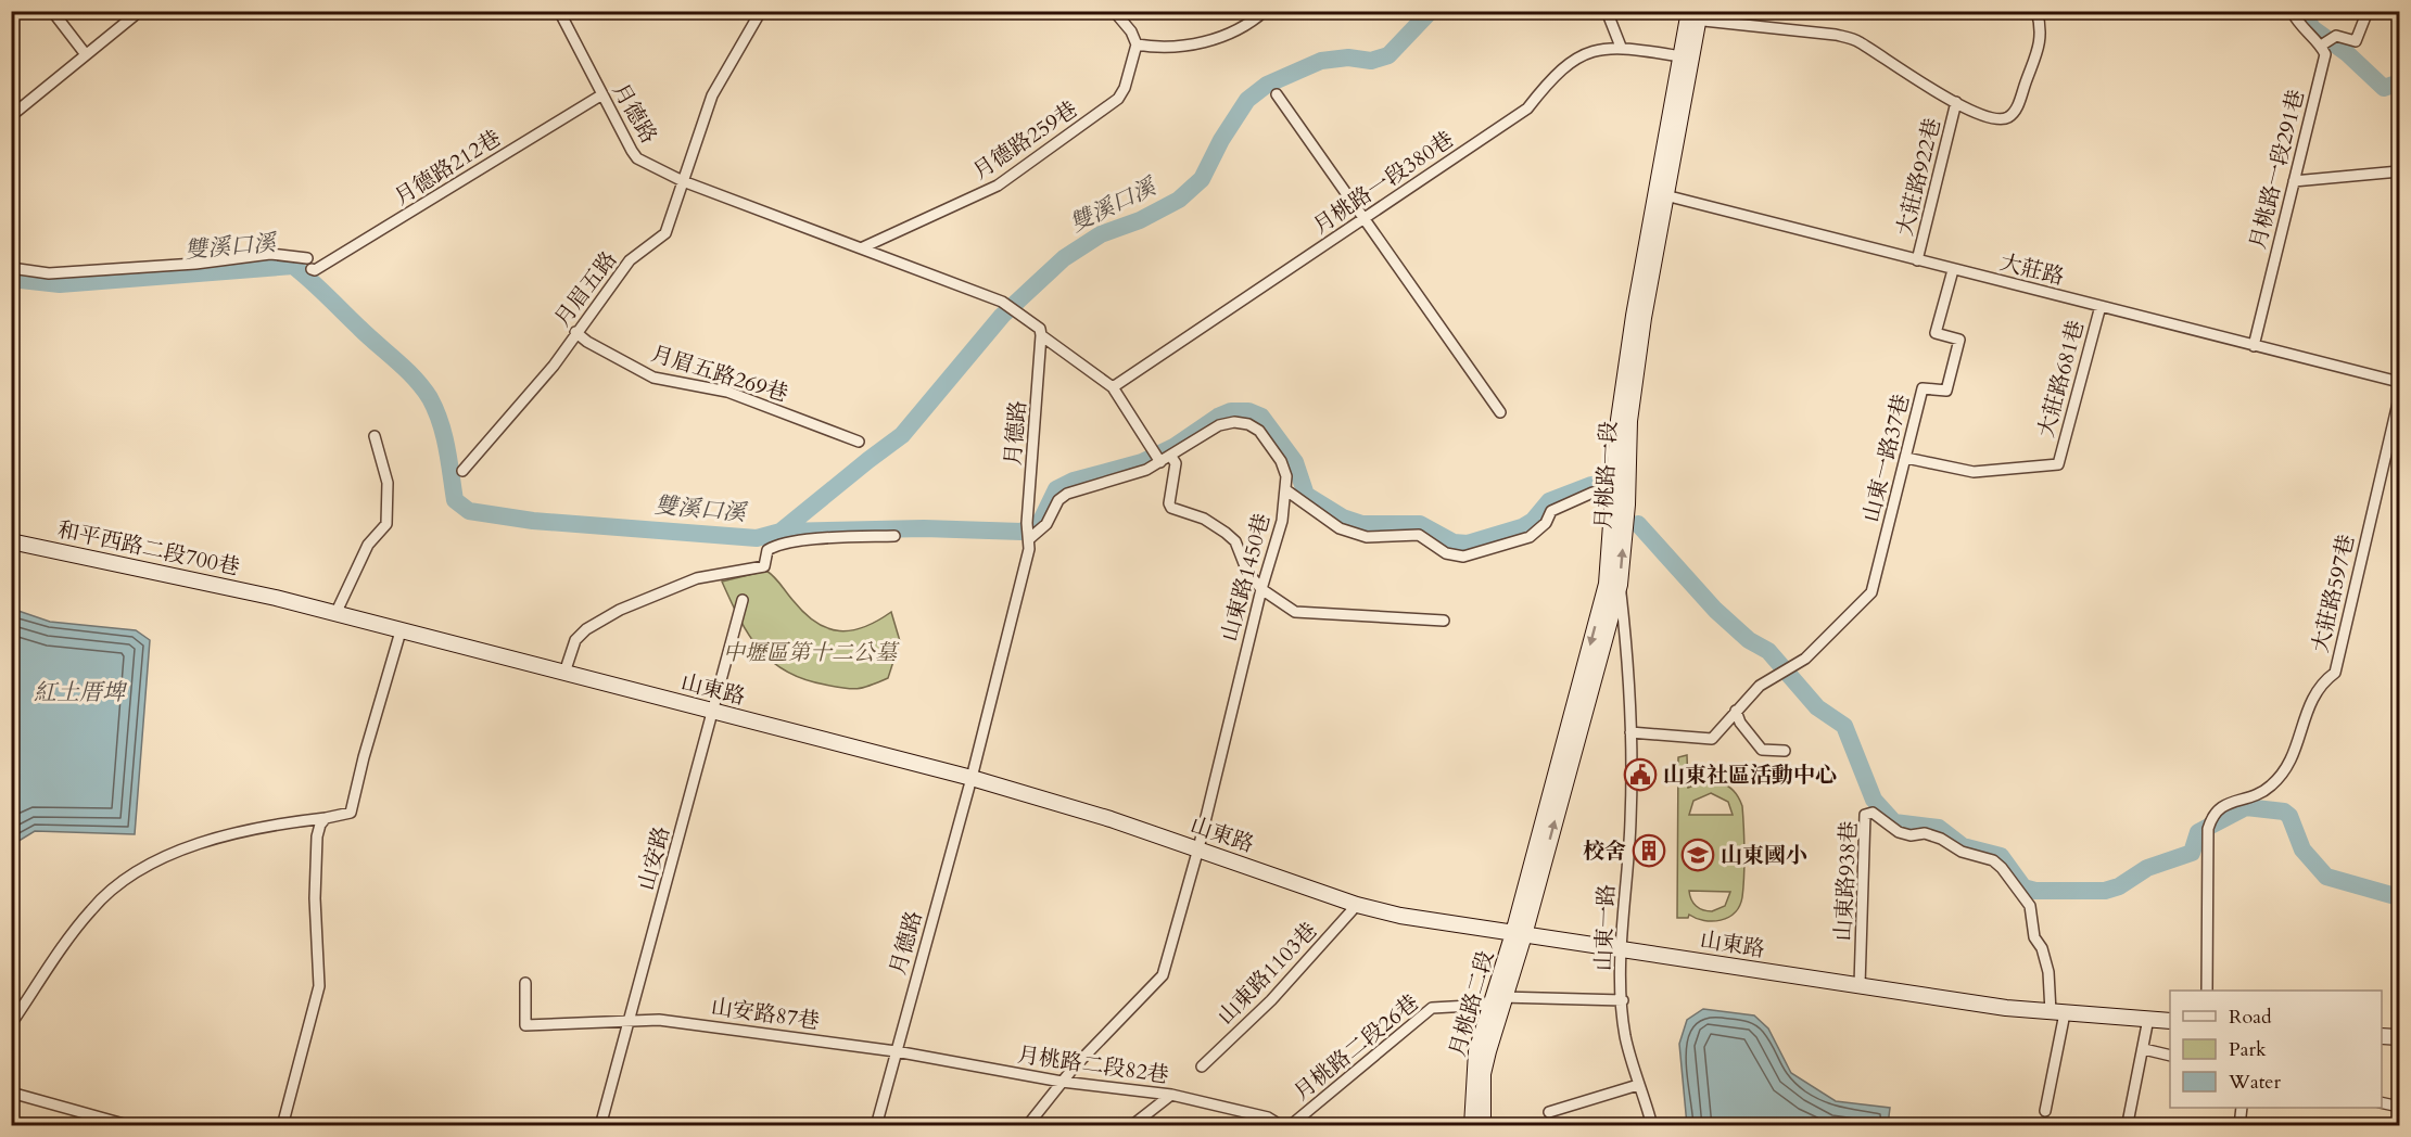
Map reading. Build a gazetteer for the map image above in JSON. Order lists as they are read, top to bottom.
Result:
{
  "streets": {
    "street": [
      "月德路",
      "月德路259巷",
      "月德路212巷",
      "月桃路一段291巷",
      "大莊路922巷",
      "月桃路一段380巷",
      "大莊路",
      "月眉五路",
      "月眉五路269巷",
      "大莊路681巷",
      "山東一路37巷",
      "月桃路一段",
      "和平西路二段700巷",
      "山東路1450巷",
      "大莊路597巷",
      "山東路",
      "山安路",
      "山東路938巷",
      "山東一路",
      "山東路1103巷",
      "月桃路二段",
      "山安路87巷",
      "月桃路二段26巷",
      "月桃路二段82巷"
    ]
  },
  "crossings": [
    ["月德路", "月德路259巷"],
    ["月德路", "月德路212巷"],
    ["月德路", "月眉五路"],
    ["月德路", "山東路1450巷"],
    ["月德路", "山東路"],
    ["月德路", "山安路87巷"],
    ["月德路", "月桃路二段82巷"],
    ["月桃路一段291巷", "大莊路"],
    ["大莊路922巷", "大莊路"],
    ["月桃路一段380巷", "月桃路一段"],
    ["大莊路", "大莊路681巷"],
    ["大莊路", "山東一路37巷"],
    ["大莊路", "月桃路一段"],
    ["月眉五路", "月眉五路269巷"],
    ["大莊路681巷", "山東一路37巷"],
    ["月桃路一段", "山東路"],
    ["月桃路一段", "山東一路"],
    ["月桃路一段", "月桃路二段"],
    ["和平西路二段700巷", "山東路"],
    ["山東路1450巷", "山東路"],
    ["山東路1450巷", "月桃路二段82巷"],
    ["山東路", "山安路"],
    ["山東路", "山東路938巷"],
    ["山東路", "山東一路"],
    ["山東路", "山東路1103巷"],
    ["山東路", "月桃路二段"],
    ["山安路", "山安路87巷"],
    ["山東一路", "月桃路二段26巷"],
    ["月桃路二段", "月桃路二段26巷"],
    ["山安路87巷", "月桃路二段82巷"]
  ],
  "water": ["雙溪口溪", "紅土厝埤"],
  "parks": ["中壢區第十二公墓"],
  "places": {
    "public building": ["山東社區活動中心"],
    "building": ["校舍"],
    "school or university": ["山東國小"]
  },
  "legend": ["Road", "Park", "Water"]
}
